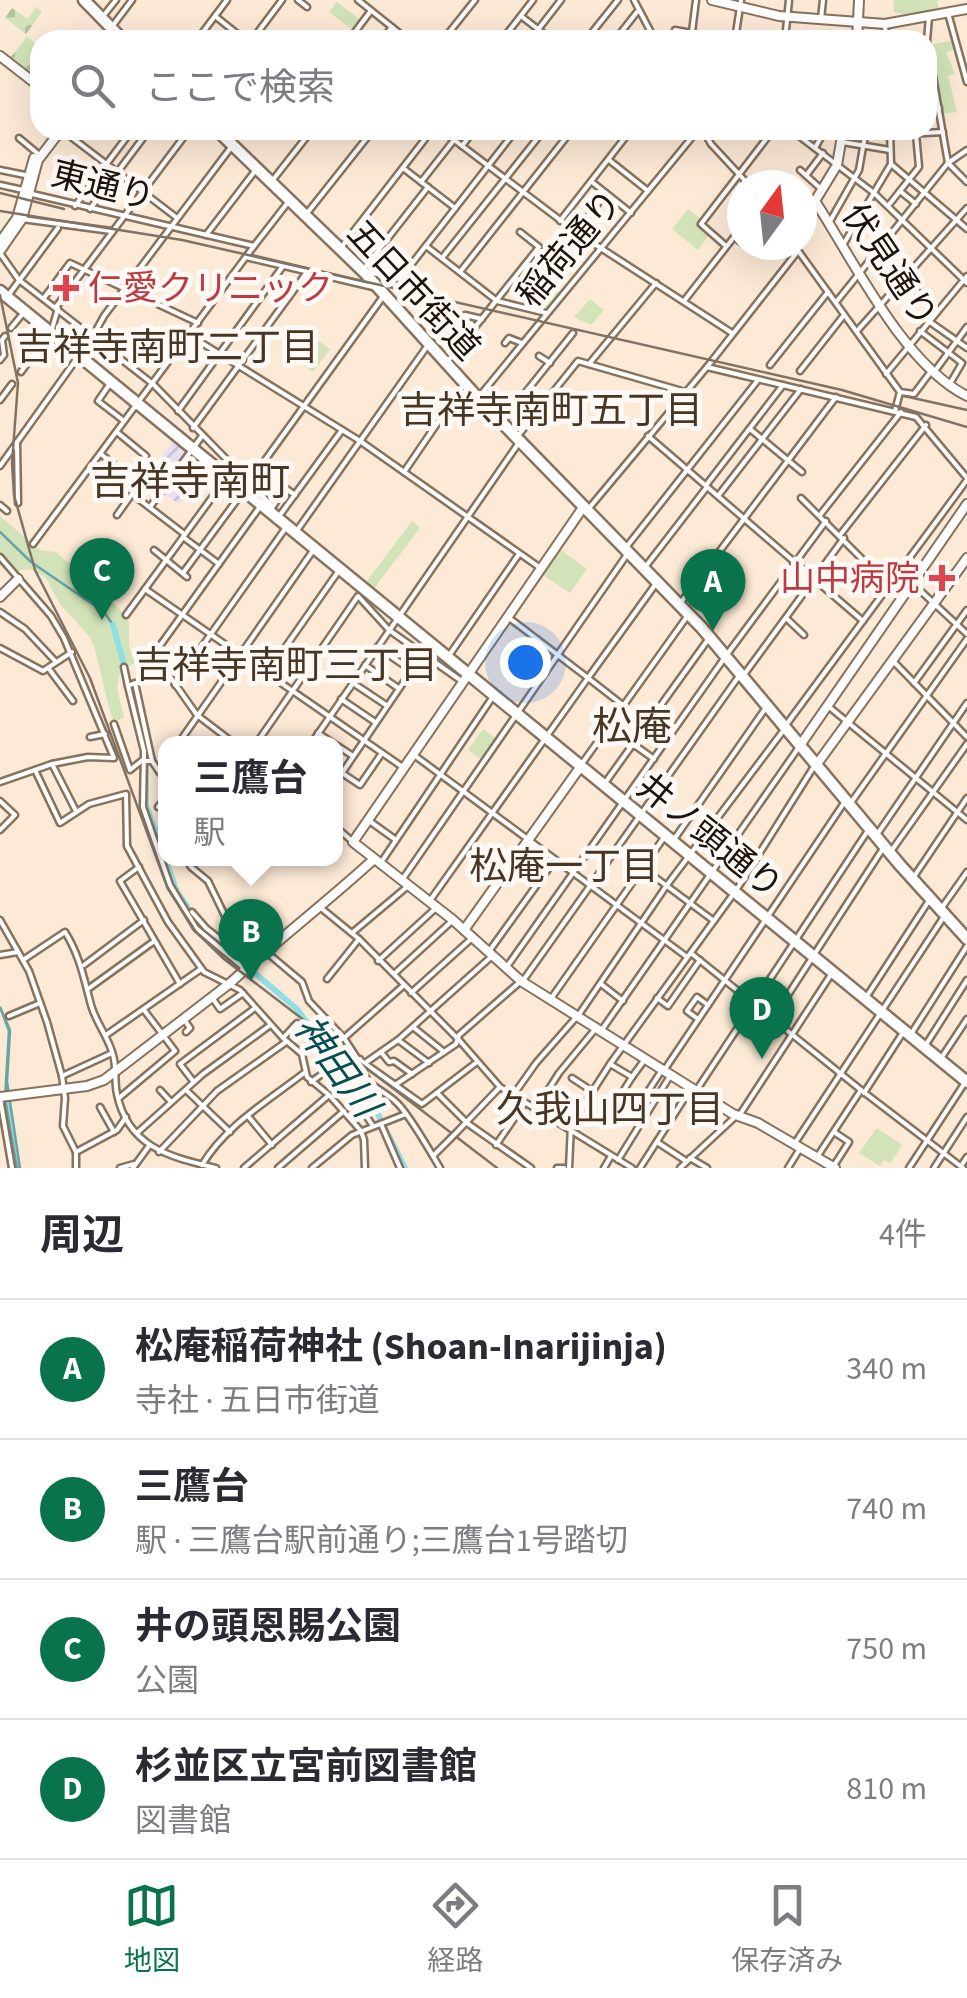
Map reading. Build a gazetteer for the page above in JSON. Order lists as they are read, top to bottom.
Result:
{
  "streets": {
    "main road": ["五日市街道", "井ノ頭通り"],
    "street": ["東通り", "稲荷通り", "伏見通り"]
  },
  "crossings": [
    ["稲荷通り", "五日市街道"]
  ],
  "districts": [
    "吉祥寺南町二丁目",
    "吉祥寺南町五丁目",
    "吉祥寺南町",
    "吉祥寺南町三丁目",
    "松庵",
    "松庵一丁目",
    "久我山四丁目"
  ],
  "water": ["神田川"],
  "places": {
    "health": ["仁愛クリニック", "山中病院"]
  },
  "north": "top",
  "page": {
    "search": "ここで検索",
    "pins": [
      "C",
      "A",
      "B",
      "D"
    ],
    "popup": ["三鷹台", "駅"],
    "heading": ["周辺", "4件"],
    "list": [
      {
        "mark": "A",
        "name": "松庵稲荷神社 (Shoan-Inarijinja)",
        "note": "寺社 · 五日市街道",
        "value": "340 m"
      },
      {
        "mark": "B",
        "name": "三鷹台",
        "note": "駅 · 三鷹台駅前通り;三鷹台1号踏切",
        "value": "740 m"
      },
      {
        "mark": "C",
        "name": "井の頭恩賜公園",
        "note": "公園",
        "value": "750 m"
      },
      {
        "mark": "D",
        "name": "杉並区立宮前図書館",
        "note": "図書館",
        "value": "810 m"
      }
    ],
    "nav": ["地図", "経路", "保存済み"]
  }
}
